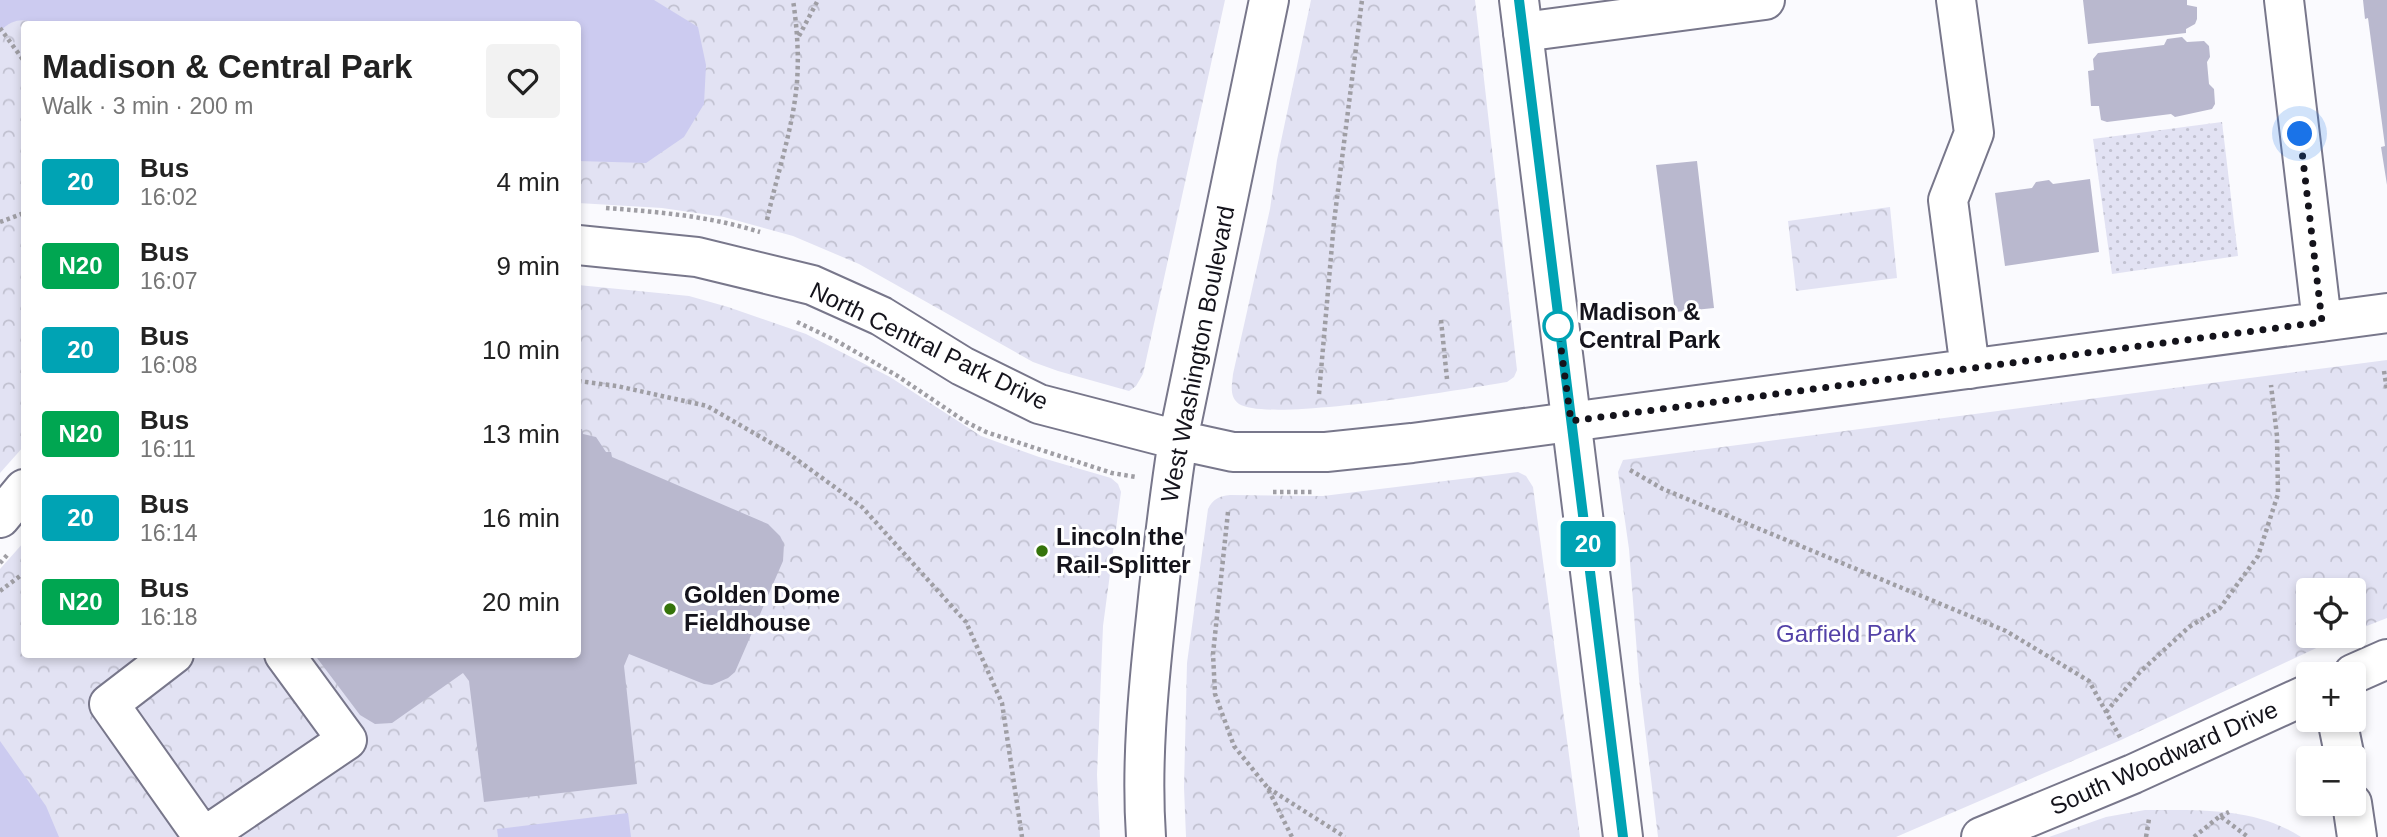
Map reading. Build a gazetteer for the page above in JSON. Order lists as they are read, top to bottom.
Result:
{
  "streets": {
    "street": ["North Central Park Drive", "West Washington Boulevard", "South Woodward Drive"]
  },
  "crossings": [
    ["North Central Park Drive", "West Washington Boulevard"]
  ],
  "parks": ["Garfield Park"],
  "places": ["Madison & Central Park", "Lincoln the Rail-Splitter", "Golden Dome Fieldhouse"],
  "lines": ["bus line 20"],
  "page": {
    "on_map": "20",
    "heading": ["Madison & Central Park", "Walk · 3 min · 200 m"],
    "list": [
      {
        "mark": "20",
        "name": "Bus",
        "note": "16:02",
        "value": "4 min"
      },
      {
        "mark": "N20",
        "name": "Bus",
        "note": "16:07",
        "value": "9 min"
      },
      {
        "mark": "20",
        "name": "Bus",
        "note": "16:08",
        "value": "10 min"
      },
      {
        "mark": "N20",
        "name": "Bus",
        "note": "16:11",
        "value": "13 min"
      },
      {
        "mark": "20",
        "name": "Bus",
        "note": "16:14",
        "value": "16 min"
      },
      {
        "mark": "N20",
        "name": "Bus",
        "note": "16:18",
        "value": "20 min"
      }
    ],
    "map_buttons": ["+", "−"]
  }
}
